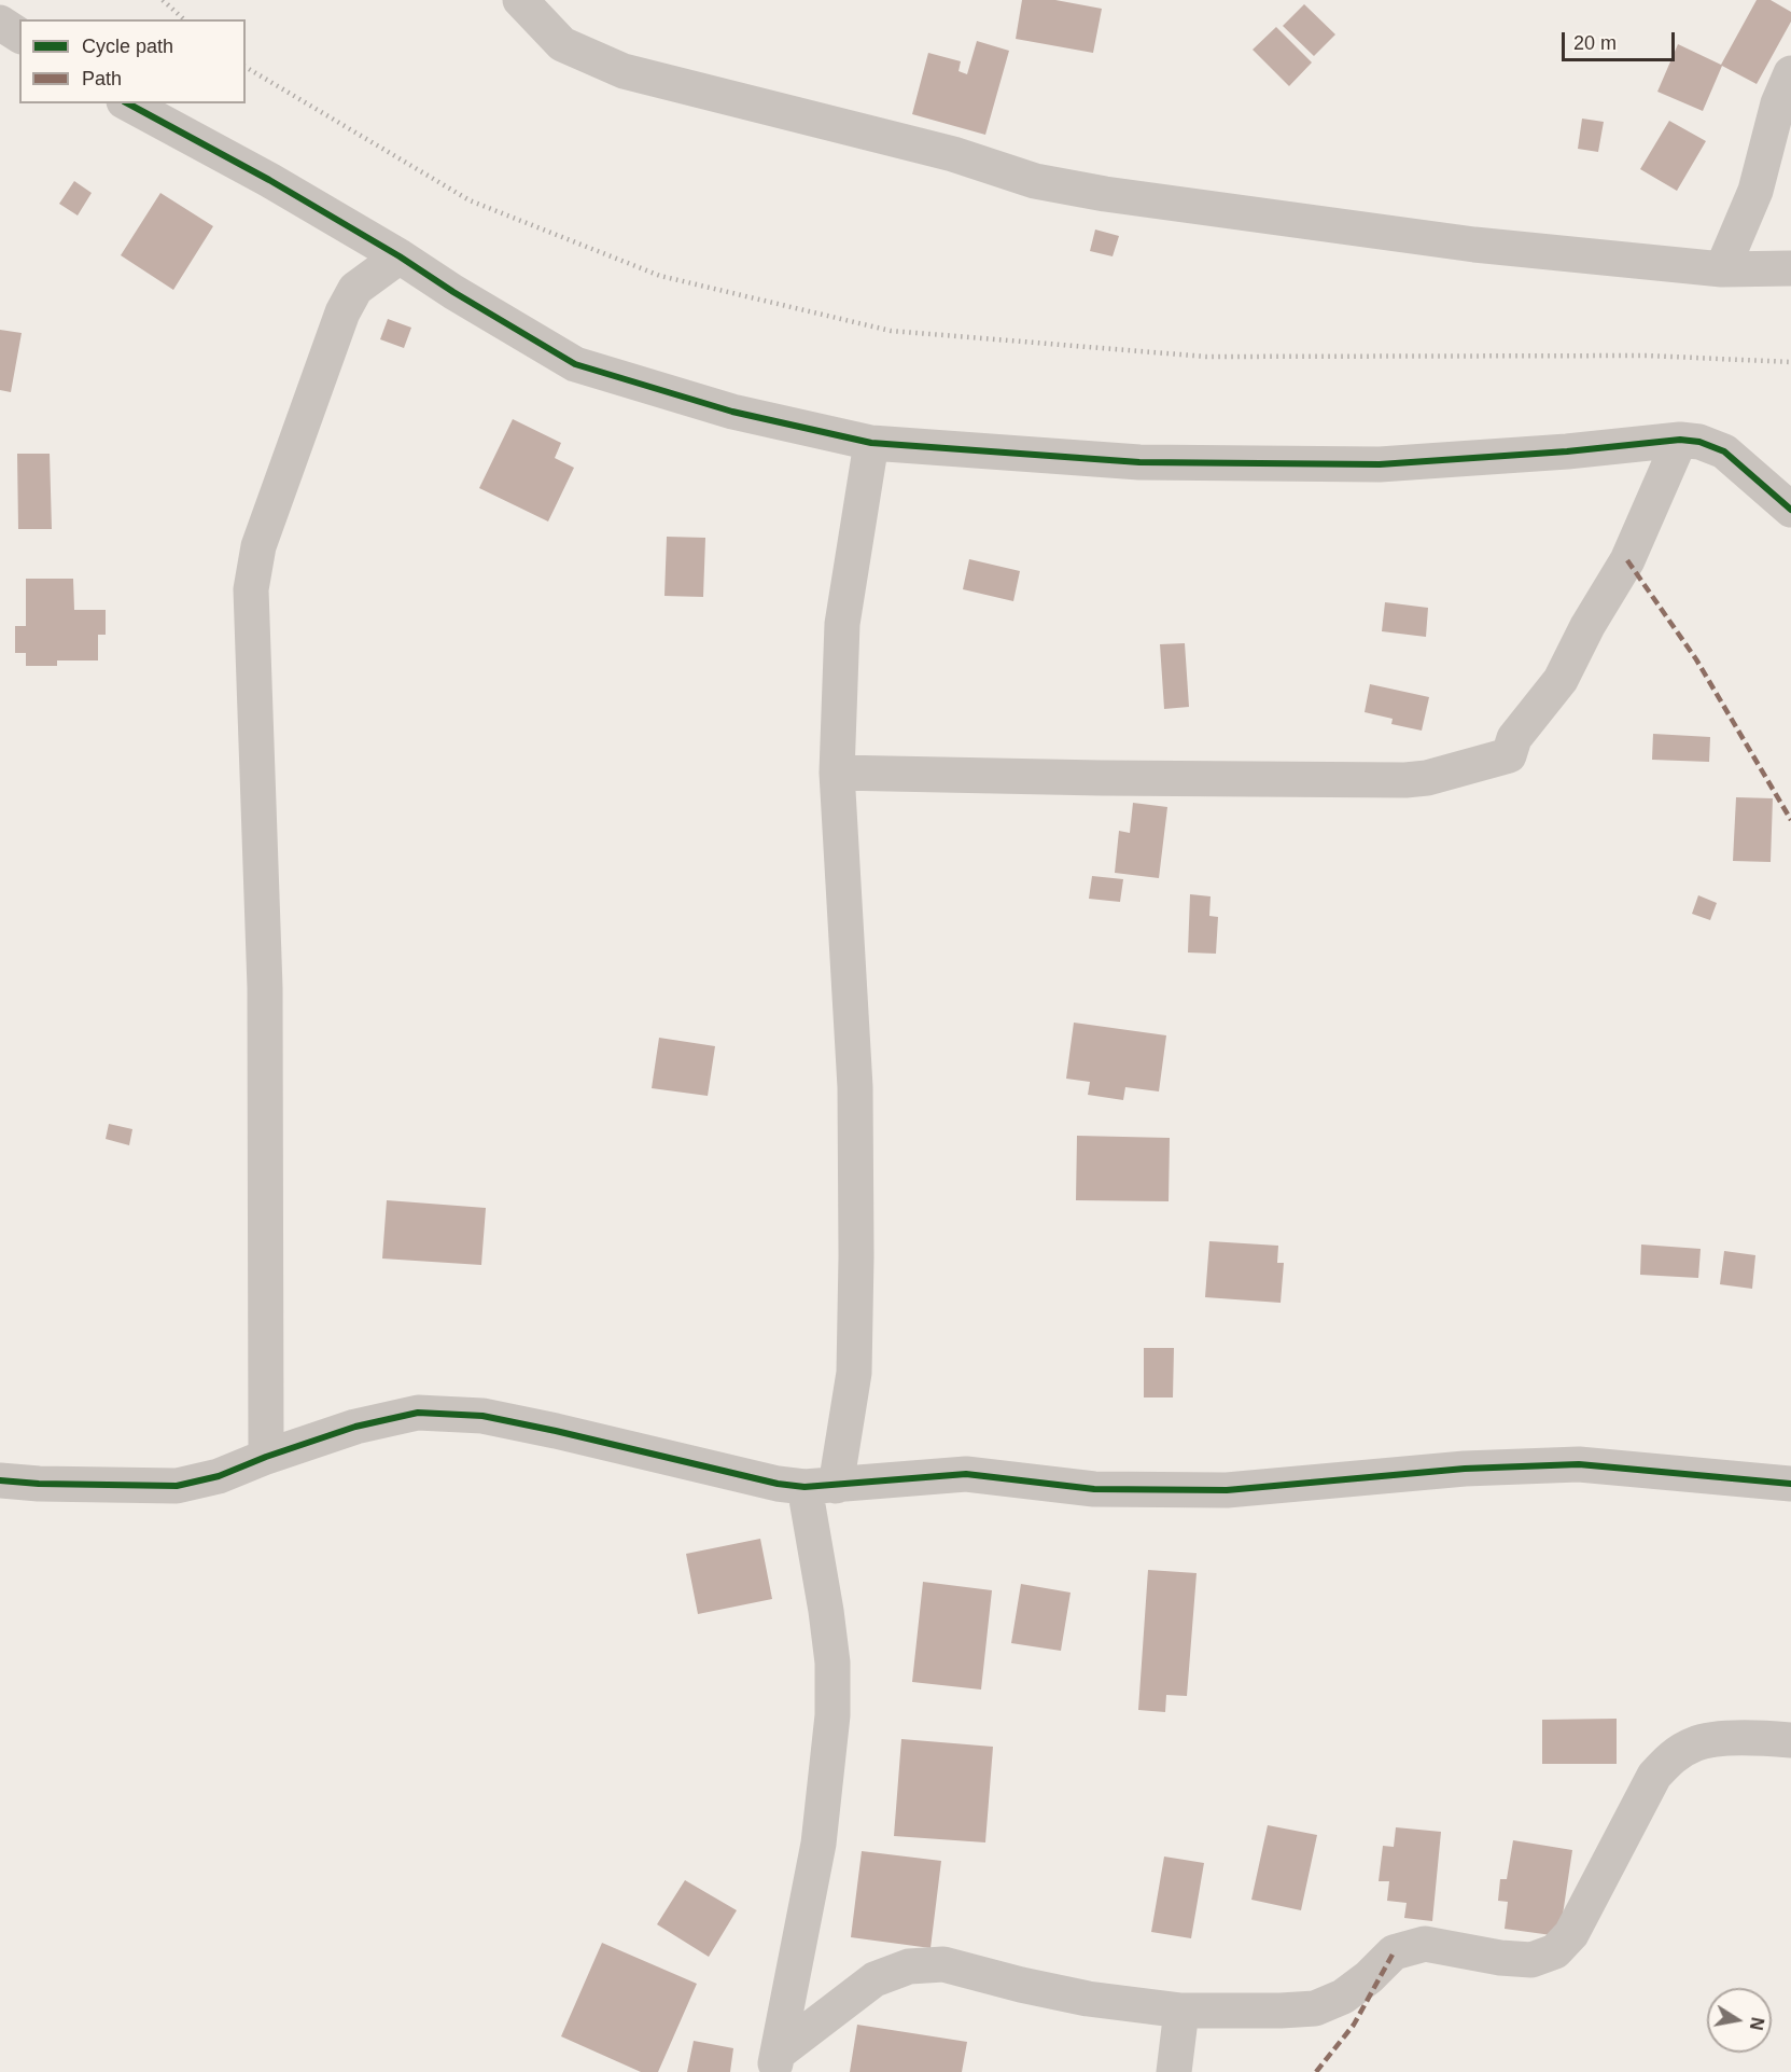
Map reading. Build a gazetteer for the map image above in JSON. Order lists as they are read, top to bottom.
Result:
{
  "legend": ["Cycle path", "Path"],
  "scale_bar": "20 m",
  "north": "right"
}
